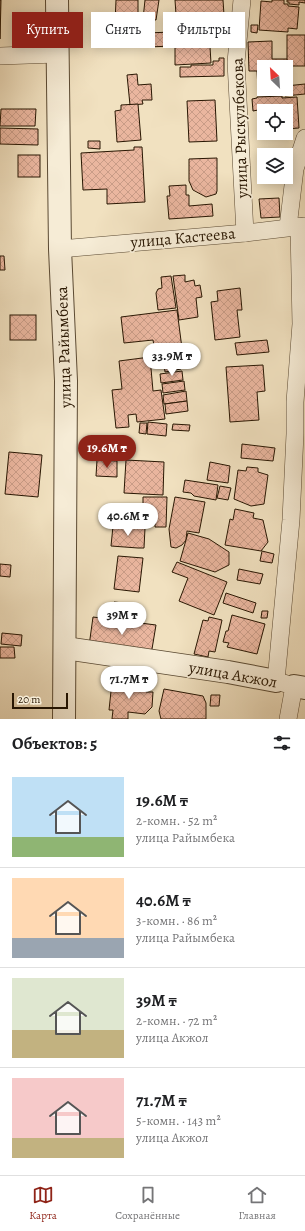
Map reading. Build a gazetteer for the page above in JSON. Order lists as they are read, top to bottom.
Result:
{
  "streets": {
    "street": [
      "улица Рыскулбекова",
      "улица Кастеева",
      "улица Райымбека",
      "улица Акжол"
    ]
  },
  "crossings": [
    ["улица Рыскулбекова", "улица Кастеева"],
    ["улица Кастеева", "улица Райымбека"],
    ["улица Райымбека", "улица Акжол"]
  ],
  "scale_bar": "20 m",
  "north": "top left",
  "page": {
    "chip": ["Купить", "Снять", "Фильтры"],
    "price": [
      "33.9M ₸",
      "19.6M ₸",
      "40.6M ₸",
      "39M ₸",
      "71.7M ₸"
    ],
    "scale": "20 m",
    "heading": "Объектов: 5",
    "list": [
      {
        "name": "19.6M ₸",
        "note": "2-комн. · 52 m² · улица Райымбека"
      },
      {
        "name": "40.6M ₸",
        "note": "3-комн. · 86 m² · улица Райымбека"
      },
      {
        "name": "39M ₸",
        "note": "2-комн. · 72 m² · улица Акжол"
      },
      {
        "name": "71.7M ₸",
        "note": "5-комн. · 143 m² · улица Акжол"
      }
    ],
    "tabs": ["Карта", "Сохранённые", "Главная"]
  }
}
